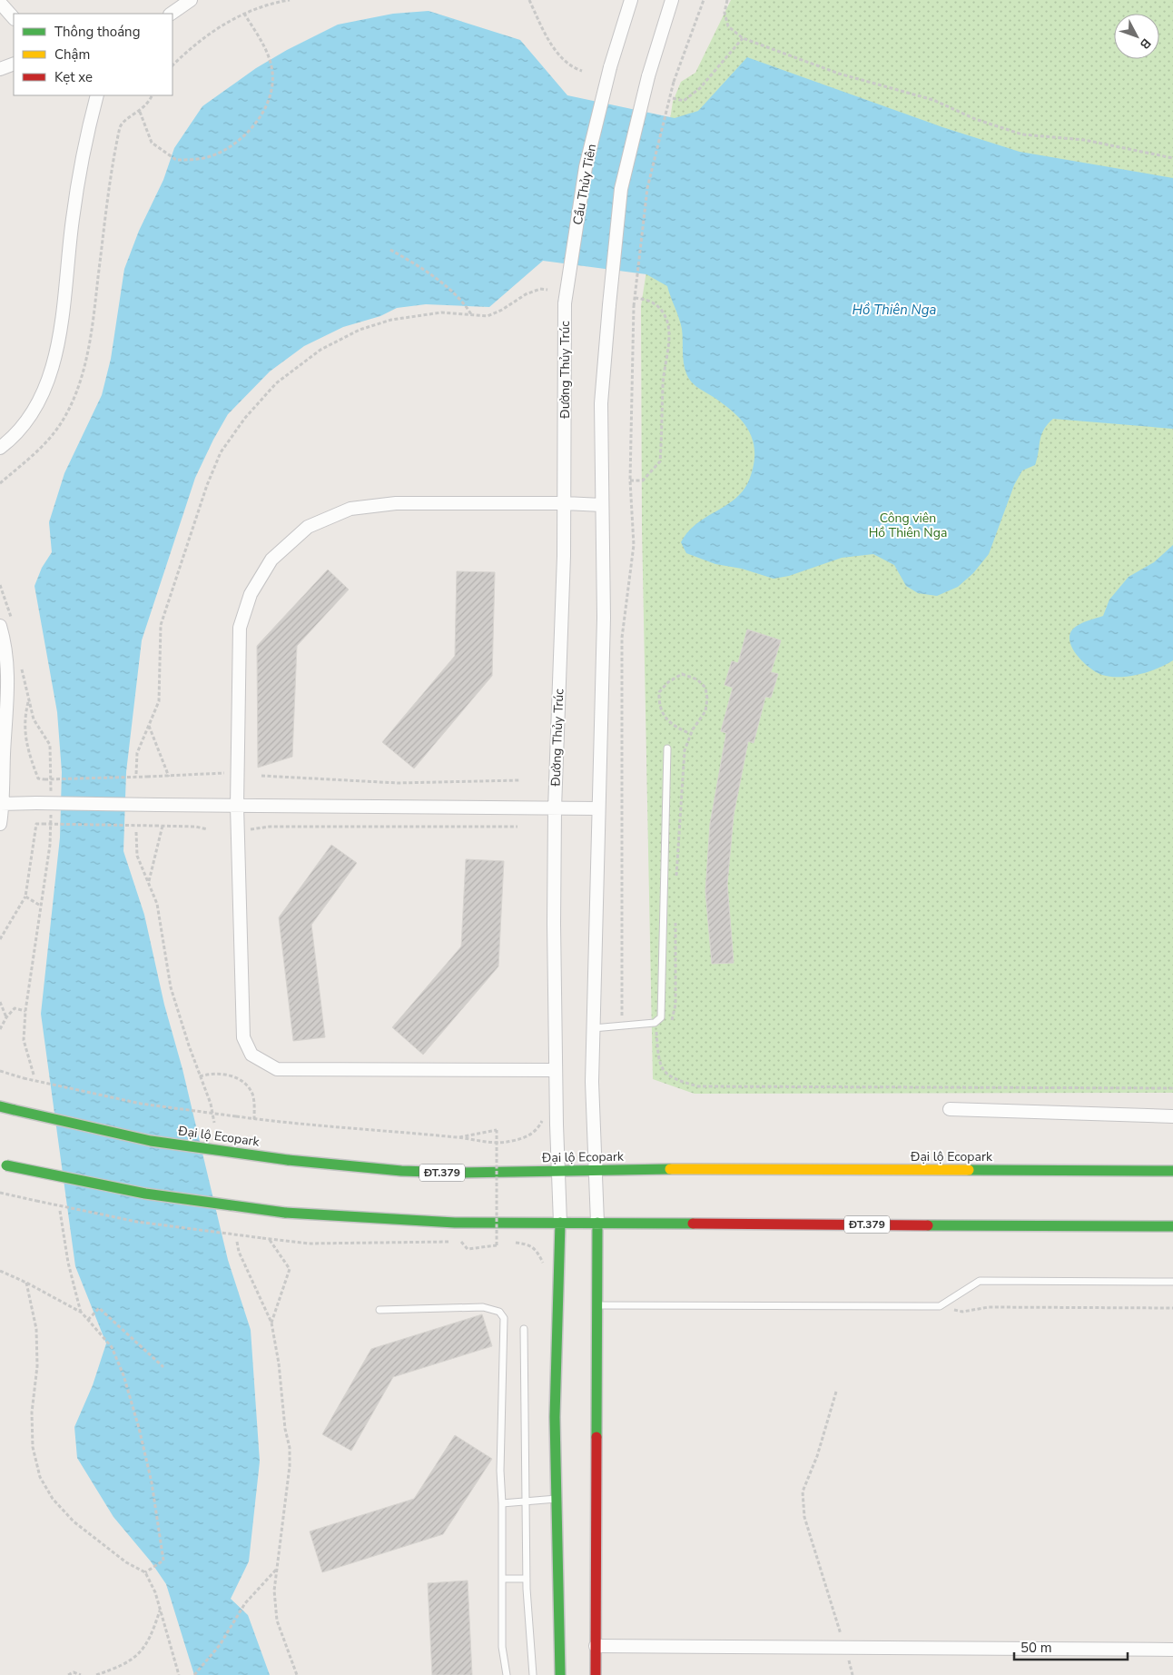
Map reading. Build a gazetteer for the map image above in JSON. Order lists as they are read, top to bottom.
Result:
{
  "streets": {
    "main road": ["Đại lộ Ecopark", "ĐT.379"],
    "street": ["Cầu Thủy Tiên", "Đường Thủy Trúc"]
  },
  "crossings": [
    ["Cầu Thủy Tiên", "Đường Thủy Trúc"],
    ["Đường Thủy Trúc", "Đại lộ Ecopark"],
    ["Đường Thủy Trúc", "ĐT.379"]
  ],
  "water": ["Hồ Thiên Nga"],
  "parks": ["Công viên Hồ Thiên Nga"],
  "legend": ["Thông thoáng", "Chậm", "Kẹt xe"],
  "scale_bar": "50 m",
  "north": "bottom right"
}
